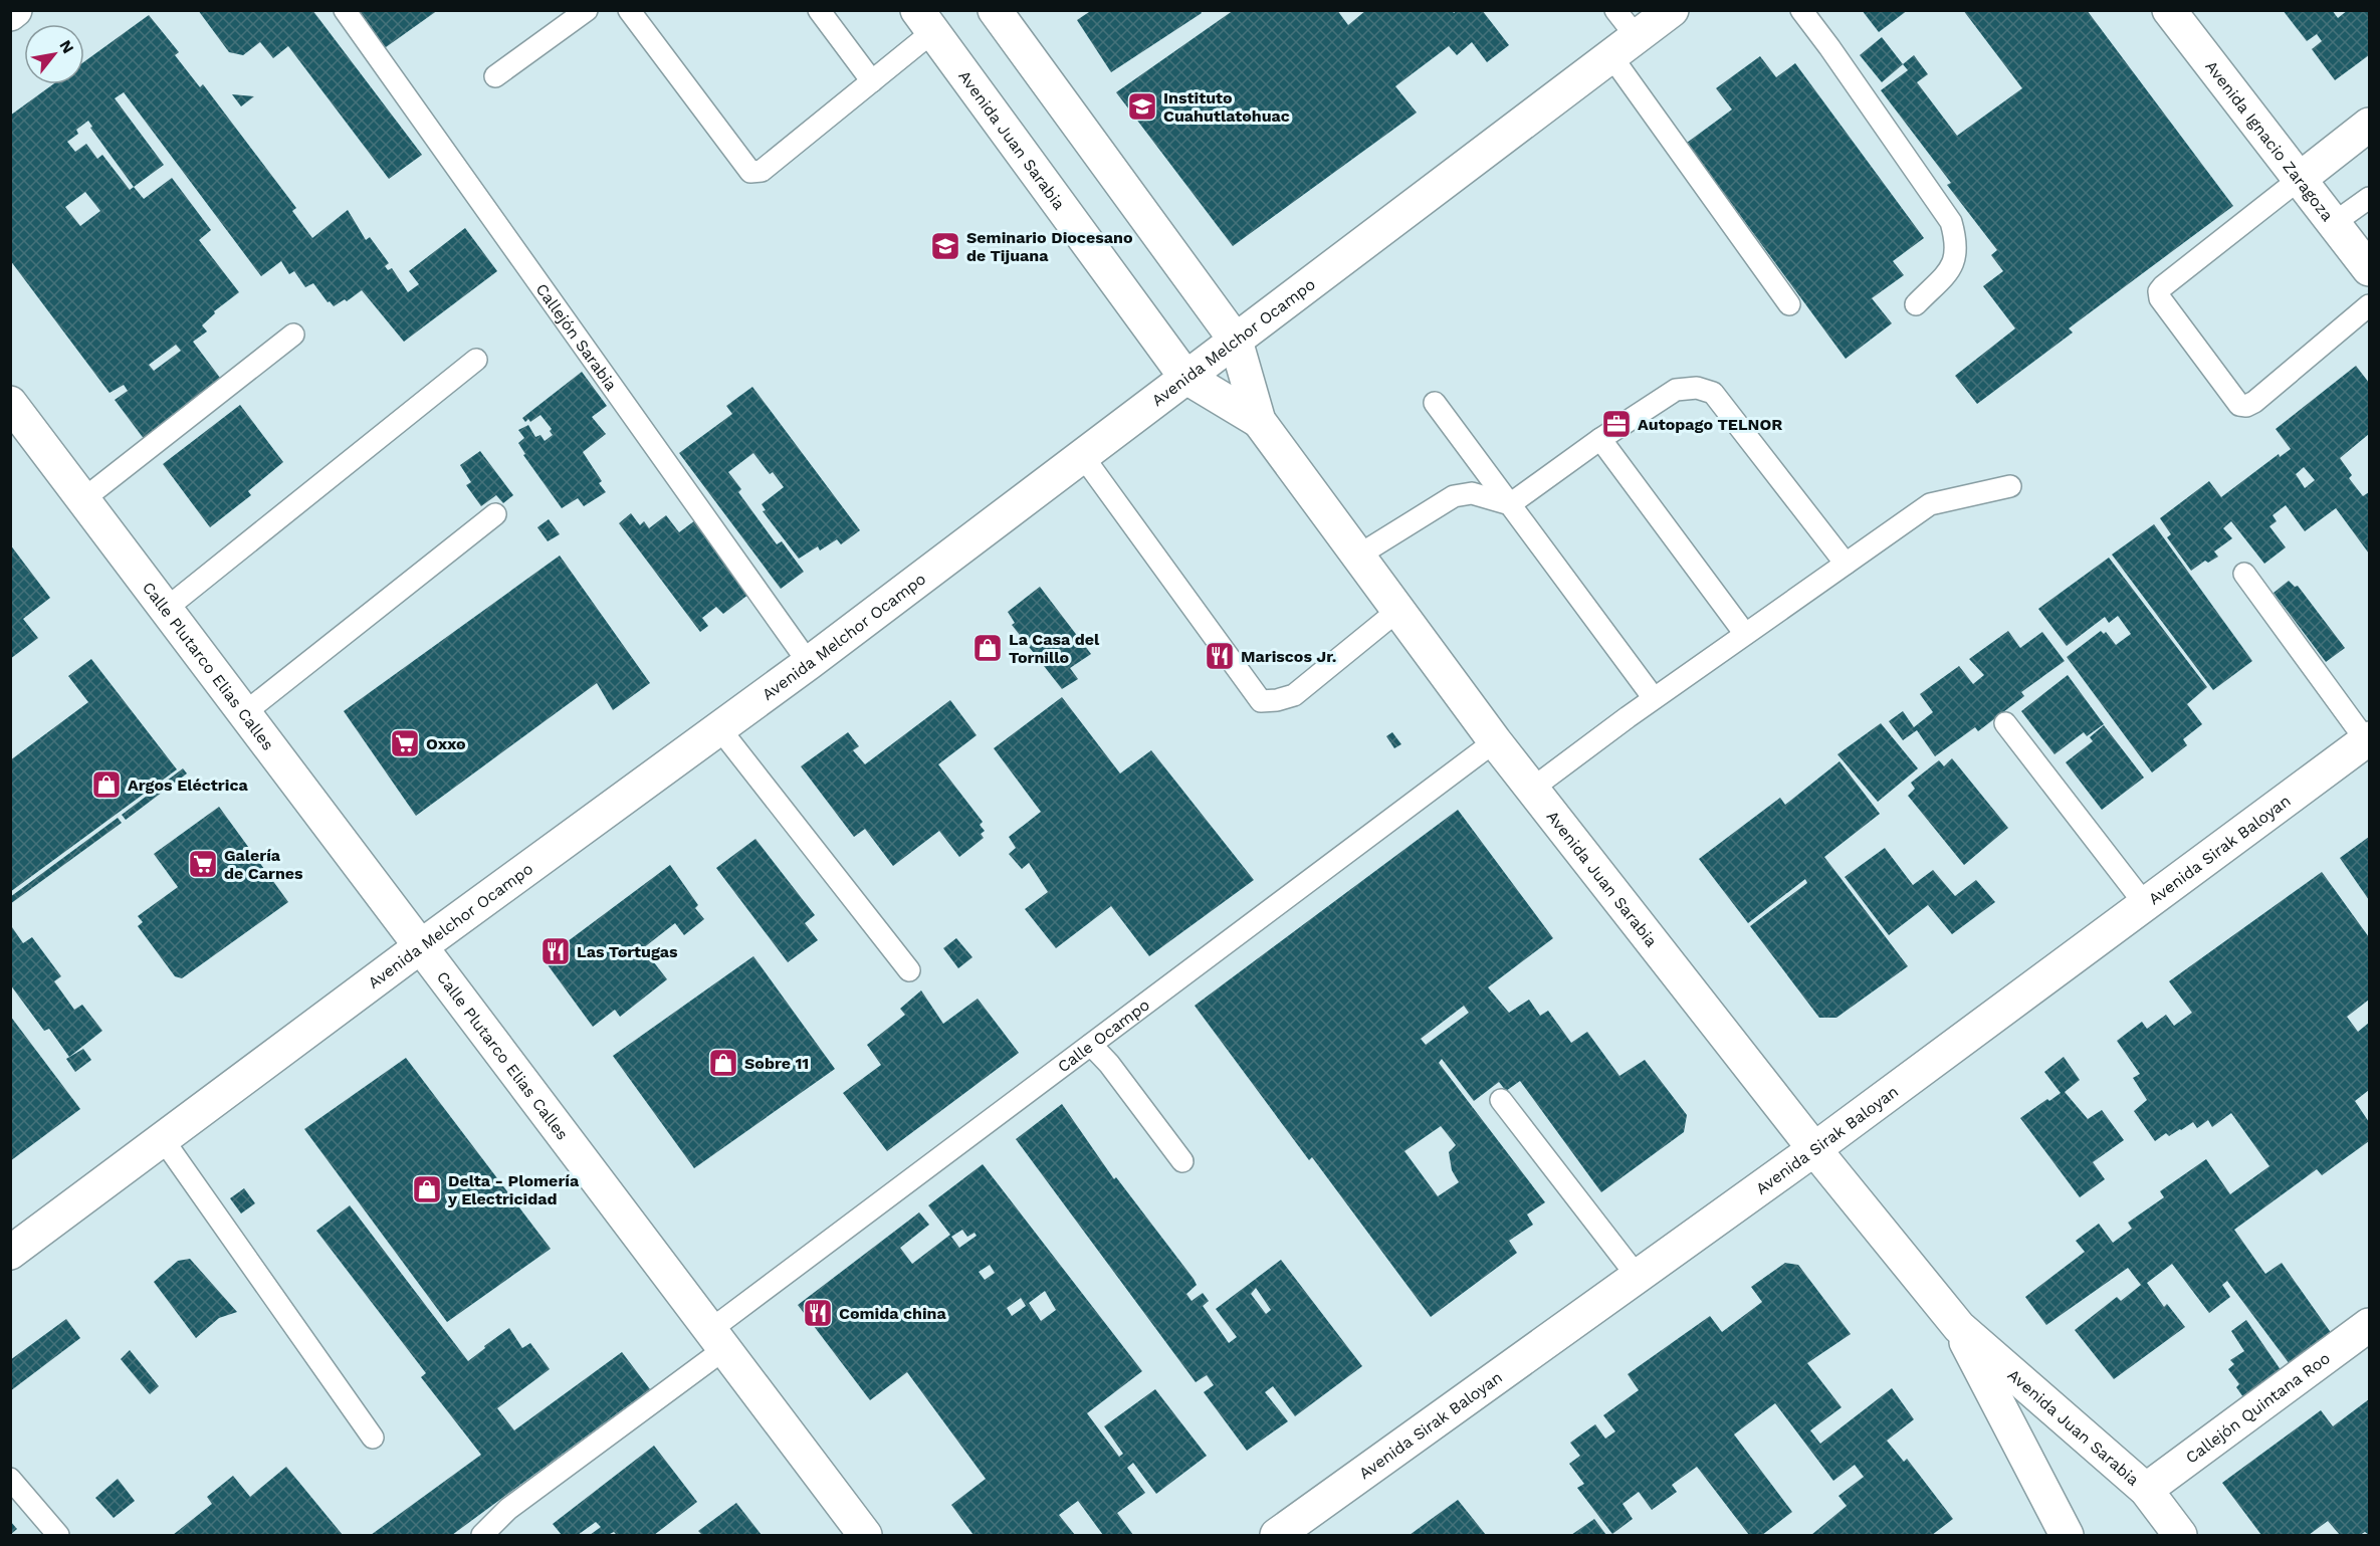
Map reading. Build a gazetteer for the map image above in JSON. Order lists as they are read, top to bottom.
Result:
{
  "streets": {
    "street": [
      "Avenida Ignacio Zaragoza",
      "Avenida Juan Sarabia",
      "Avenida Melchor Ocampo",
      "Calle Plutarco Elias Calles",
      "Avenida Sirak Baloyan",
      "Callejón Quintana Roo"
    ],
    "lane": ["Callejón Sarabia", "Calle Ocampo"]
  },
  "crossings": [
    ["Avenida Juan Sarabia", "Avenida Melchor Ocampo"],
    ["Avenida Juan Sarabia", "Avenida Sirak Baloyan"],
    ["Avenida Juan Sarabia", "Calle Ocampo"],
    ["Avenida Juan Sarabia", "Callejón Quintana Roo"],
    ["Callejón Sarabia", "Avenida Melchor Ocampo"],
    ["Avenida Melchor Ocampo", "Calle Plutarco Elias Calles"],
    ["Calle Plutarco Elias Calles", "Calle Ocampo"]
  ],
  "places": {
    "school or university": ["Instituto Cuahutlatohuac", "Seminario Diocesano de Tijuana"],
    "office": ["Autopago TELNOR"],
    "shop": [
      "La Casa del Tornillo",
      "Argos Eléctrica",
      "Sobre 11",
      "Delta - Plomería y Electricidad"
    ],
    "restaurant": ["Mariscos Jr.", "Las Tortugas", "Comida china"],
    "supermarket": ["Oxxo", "Galería de Carnes"]
  },
  "north": "top right"
}
